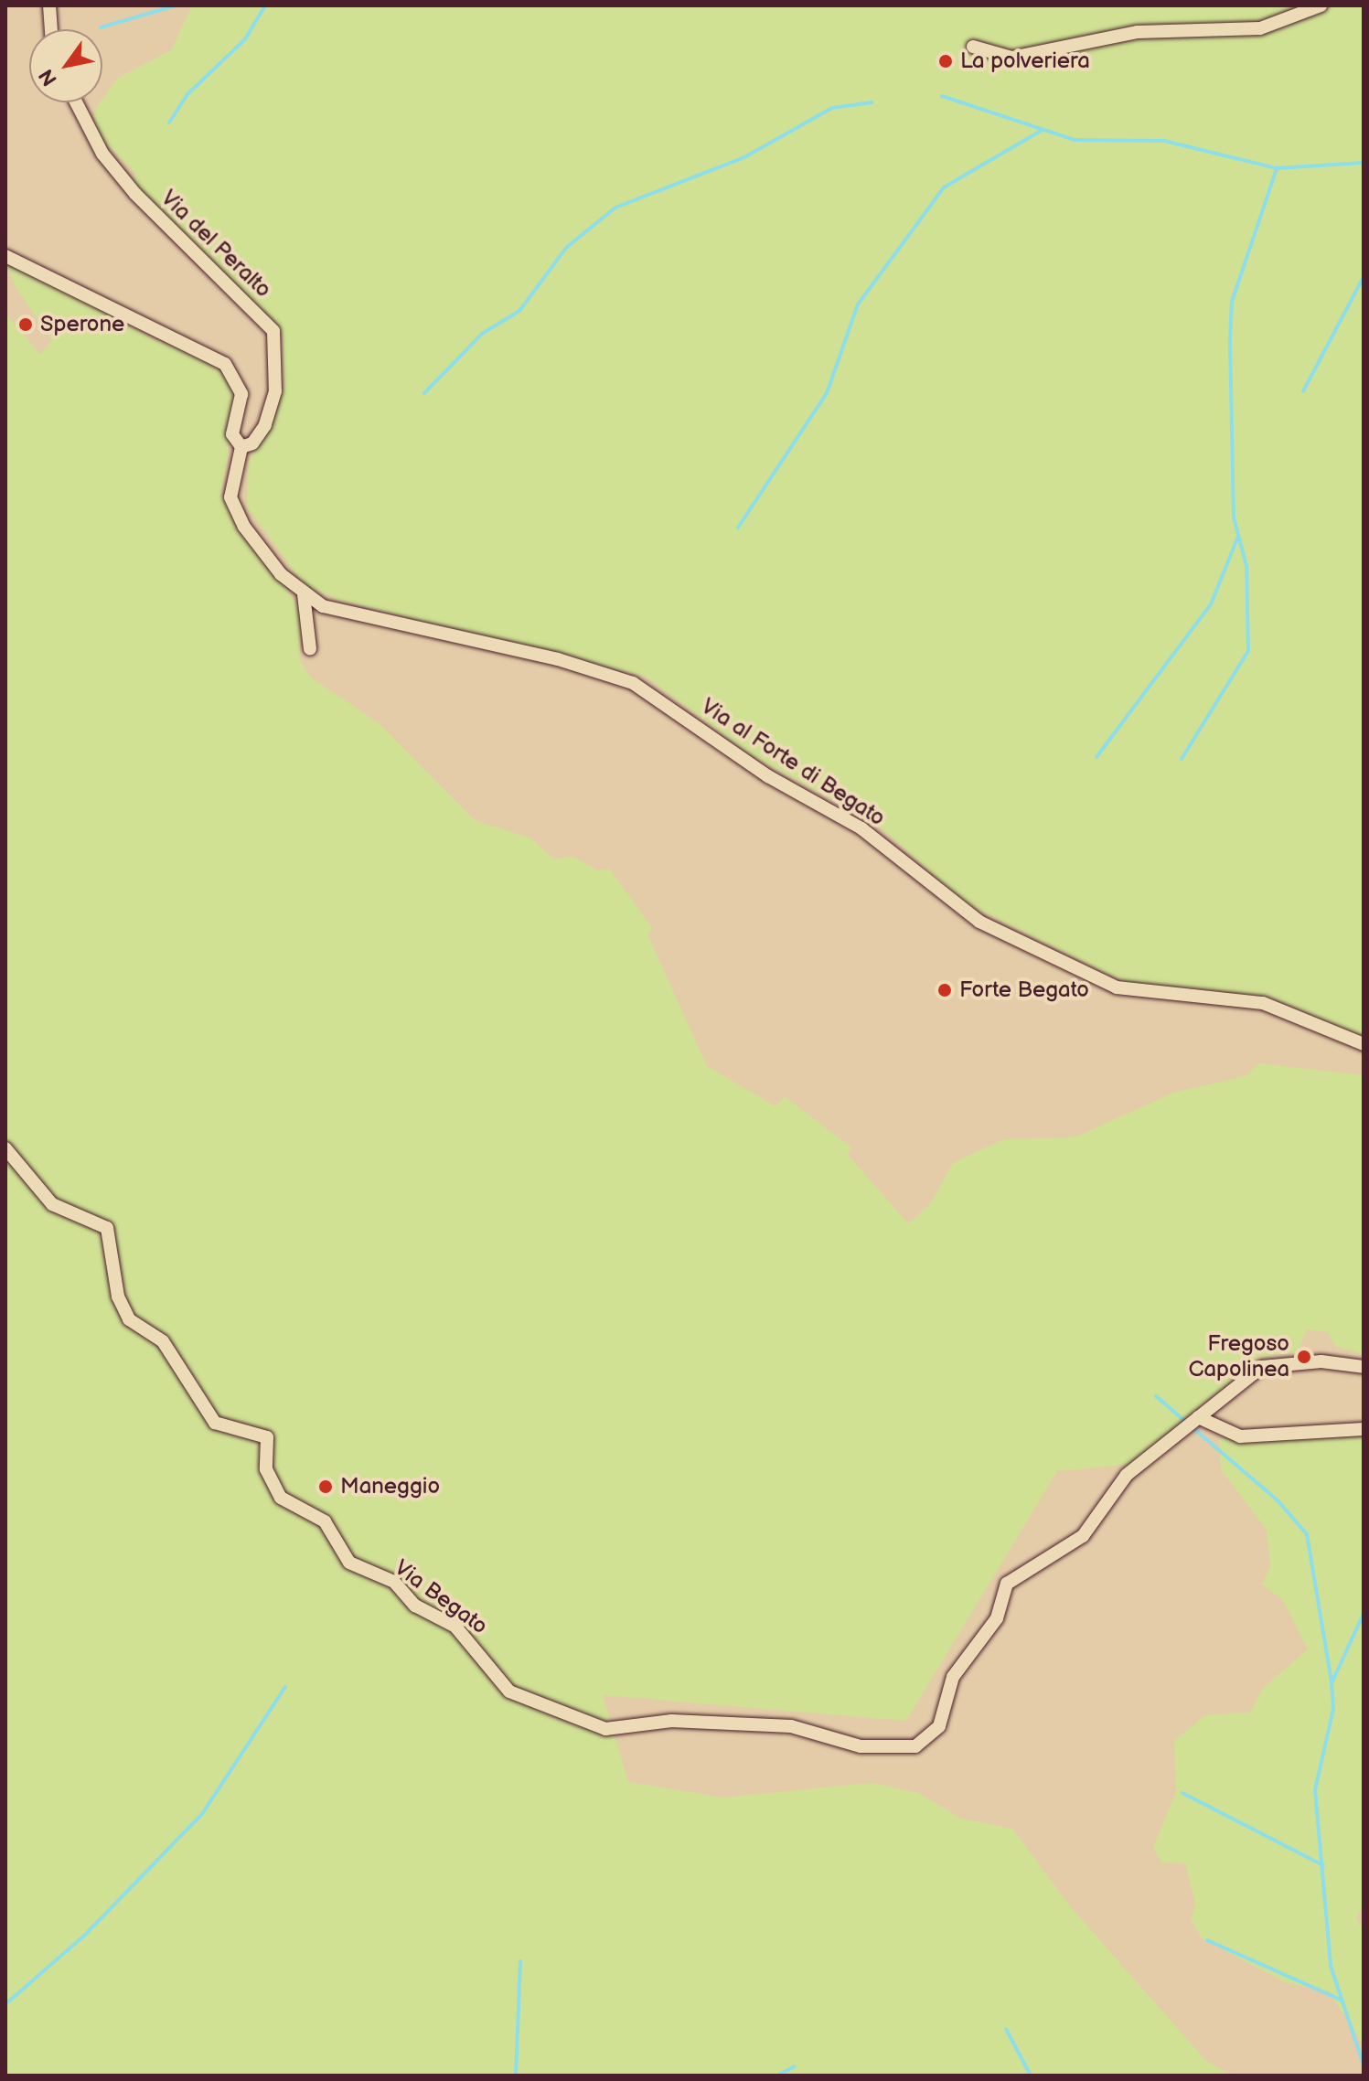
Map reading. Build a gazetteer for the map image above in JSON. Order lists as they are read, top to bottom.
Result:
{
  "streets": {
    "street": ["Via del Peralto", "Via al Forte di Begato", "Via Begato"]
  },
  "crossings": [
    ["Via del Peralto", "Via al Forte di Begato"]
  ],
  "places": [
    "La polveriera",
    "Sperone",
    "Forte Begato",
    "Fregoso Capolinea",
    "Maneggio"
  ],
  "north": "bottom left"
}
